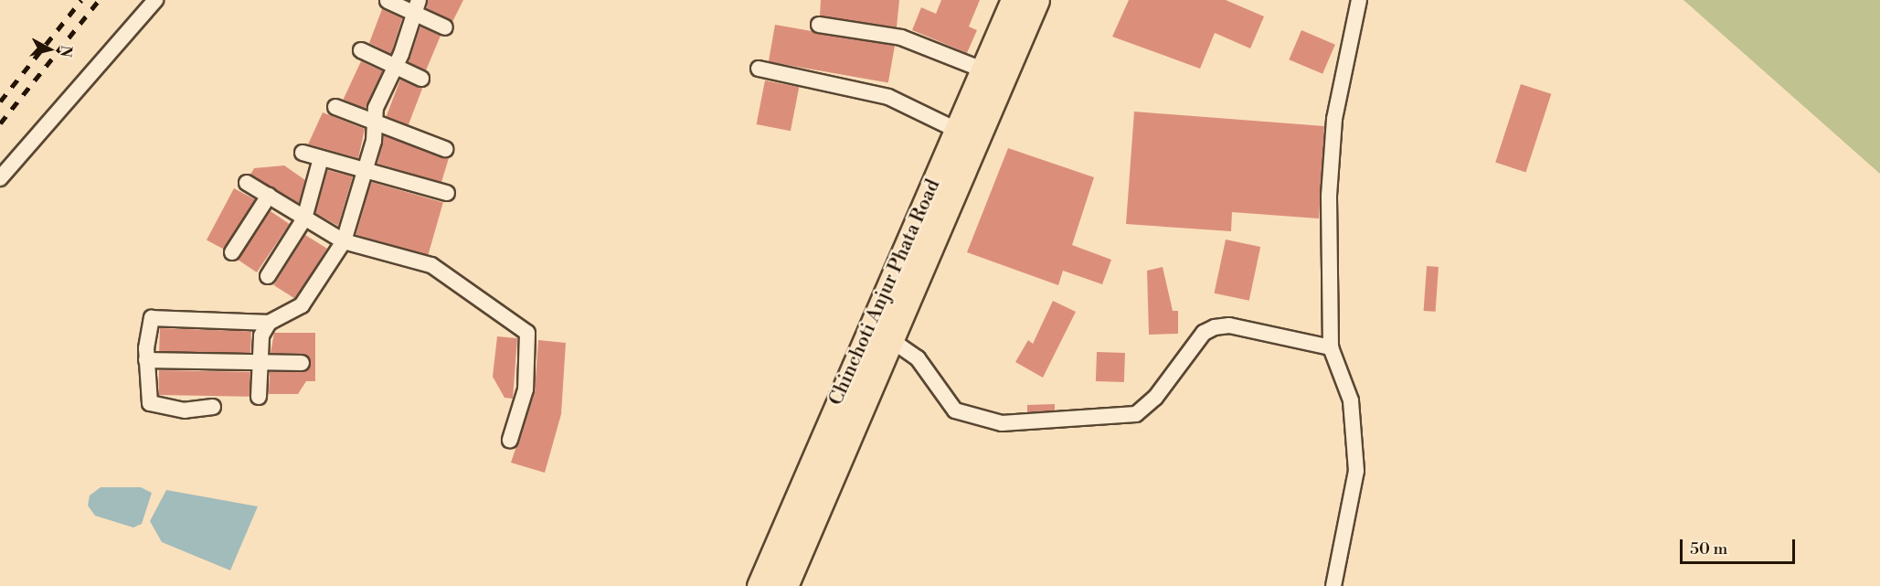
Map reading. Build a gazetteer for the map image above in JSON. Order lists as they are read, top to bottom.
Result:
{
  "streets": {
    "main road": ["Chinchoti Anjur Phata Road"]
  },
  "scale_bar": "50 m",
  "north": "right"
}
